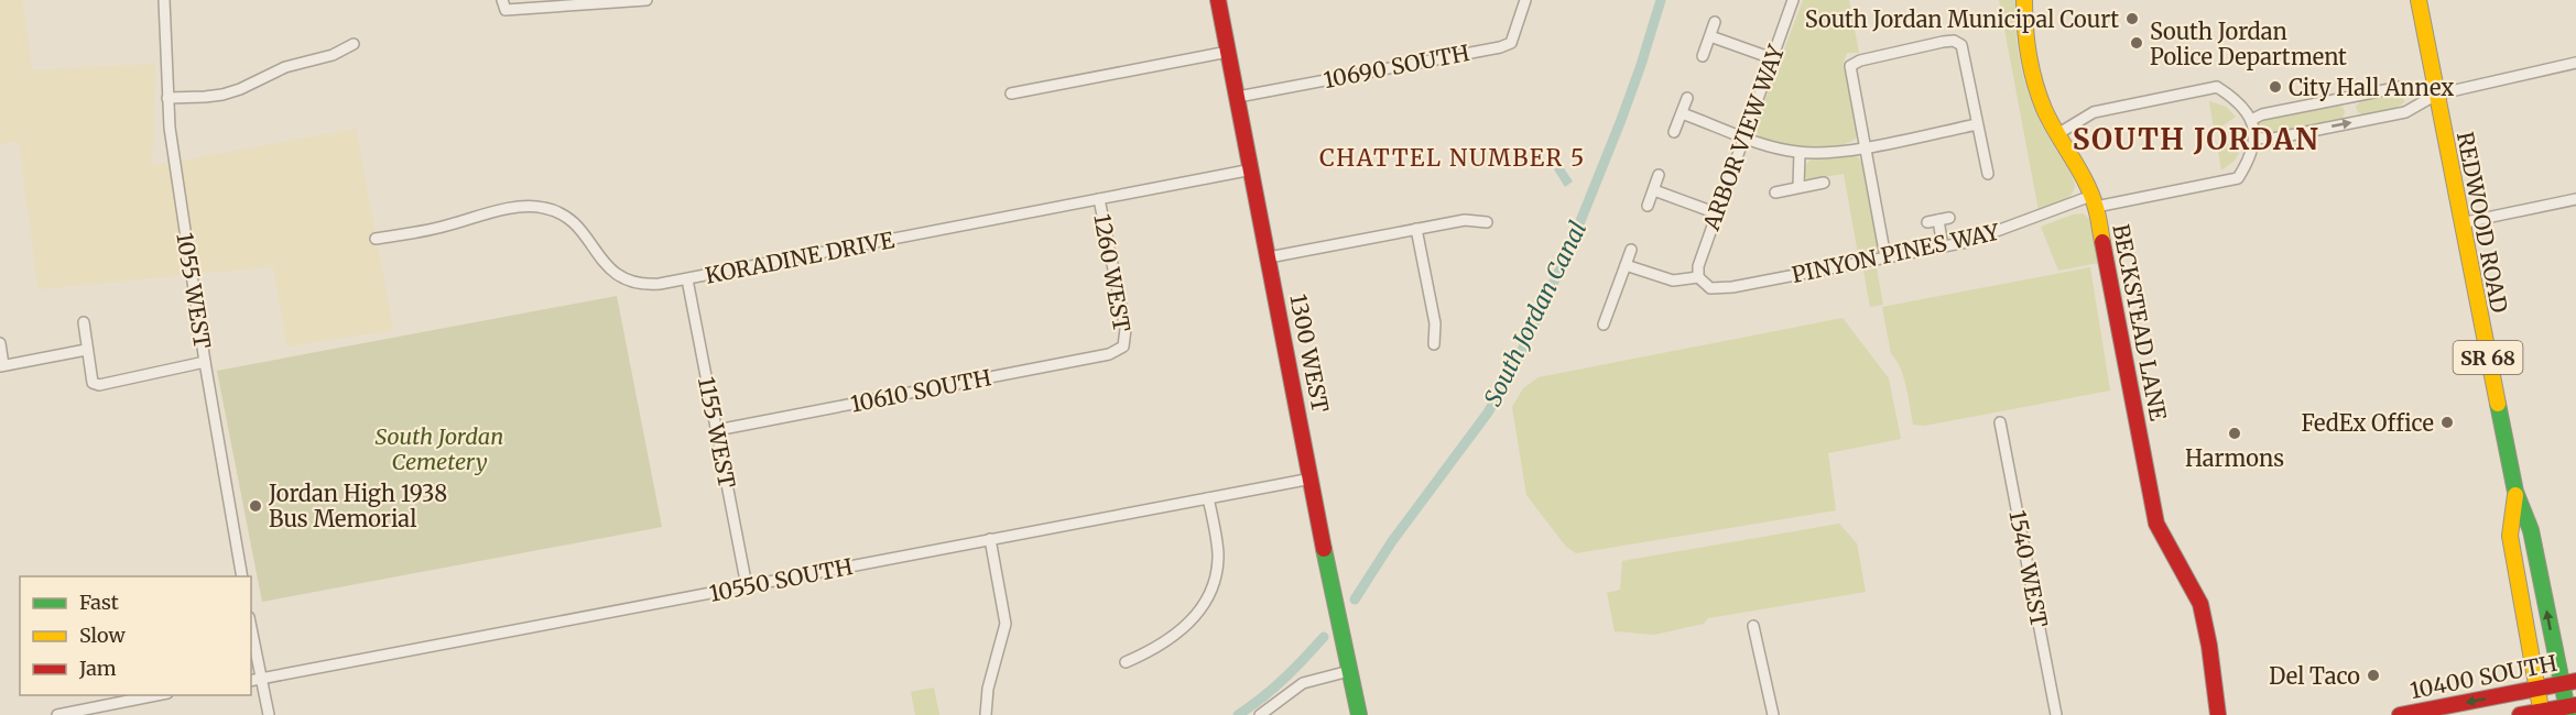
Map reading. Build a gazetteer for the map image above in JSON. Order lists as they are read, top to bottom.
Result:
{
  "streets": {
    "street": [
      "10690 SOUTH",
      "ARBOR VIEW WAY",
      "REDWOOD ROAD",
      "PINYON PINES WAY",
      "KORADINE DRIVE",
      "1260 WEST",
      "1055 WEST",
      "BECKSTEAD LANE",
      "1300 WEST",
      "SR 68",
      "10610 SOUTH",
      "1155 WEST",
      "1540 WEST",
      "10550 SOUTH",
      "10400 SOUTH"
    ]
  },
  "crossings": [
    ["10690 SOUTH", "1300 WEST"],
    ["ARBOR VIEW WAY", "PINYON PINES WAY"],
    ["REDWOOD ROAD", "10400 SOUTH"],
    ["PINYON PINES WAY", "BECKSTEAD LANE"],
    ["KORADINE DRIVE", "1260 WEST"],
    ["KORADINE DRIVE", "1300 WEST"],
    ["KORADINE DRIVE", "1155 WEST"],
    ["1260 WEST", "10610 SOUTH"],
    ["1300 WEST", "10550 SOUTH"],
    ["10610 SOUTH", "1155 WEST"],
    ["1155 WEST", "10550 SOUTH"]
  ],
  "one_way": ["10400 SOUTH"],
  "districts": ["SOUTH JORDAN", "CHATTEL NUMBER 5"],
  "water": ["South Jordan Canal"],
  "parks": ["South Jordan Cemetery"],
  "places": [
    "South Jordan Municipal Court",
    "South Jordan Police Department",
    "City Hall Annex",
    "FedEx Office",
    "Harmons",
    "Jordan High 1938 Bus Memorial",
    "Del Taco"
  ],
  "legend": ["Fast", "Slow", "Jam"]
}
